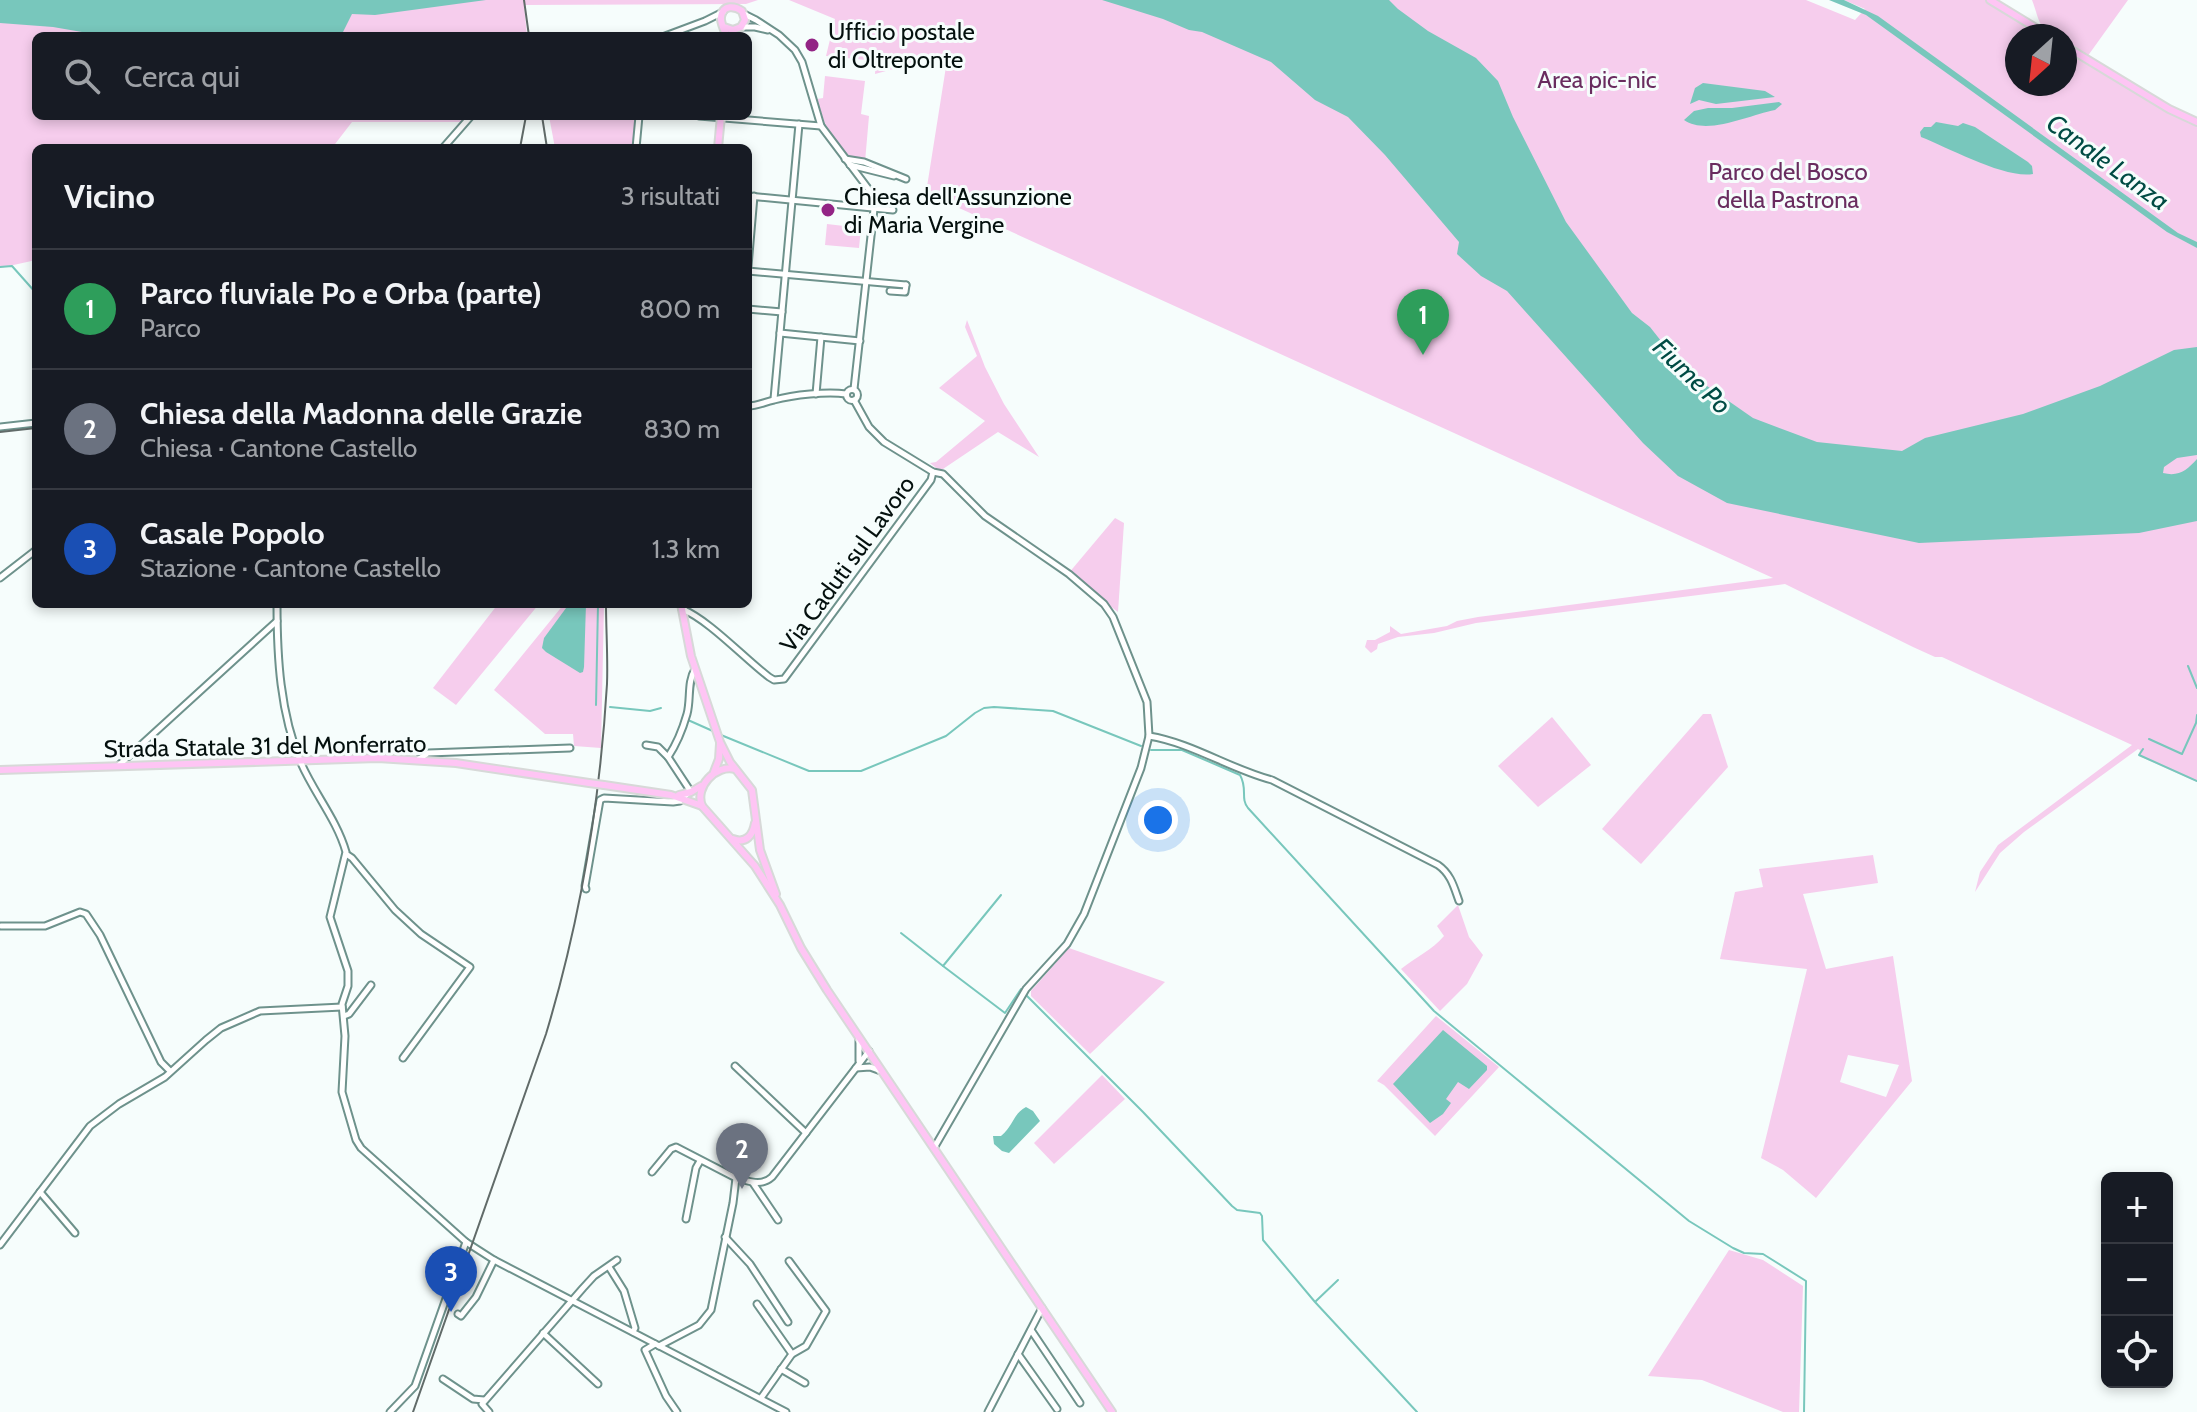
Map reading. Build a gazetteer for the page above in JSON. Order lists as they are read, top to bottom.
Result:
{
  "streets": {
    "main road": ["Strada Statale 31 del Monferrato"],
    "street": ["Via Caduti sul Lavoro"]
  },
  "water": ["Canale Lanza", "Fiume Po"],
  "parks": ["Area pic-nic", "Parco del Bosco della Pastrona"],
  "places": ["Ufficio postale di Oltreponte", "Chiesa dell'Assunzione di Maria Vergine"],
  "north": "bottom left",
  "page": {
    "search": "Cerca qui",
    "heading": ["Vicino", "3 risultati"],
    "list": [
      {
        "mark": "1",
        "name": "Parco fluviale Po e Orba (parte)",
        "note": "Parco",
        "value": "800 m"
      },
      {
        "mark": "2",
        "name": "Chiesa della Madonna delle Grazie",
        "note": "Chiesa · Cantone Castello",
        "value": "830 m"
      },
      {
        "mark": "3",
        "name": "Casale Popolo",
        "note": "Stazione · Cantone Castello",
        "value": "1.3 km"
      }
    ],
    "pins": ["1", "2", "3"],
    "map_buttons": ["+", "−"]
  }
}
